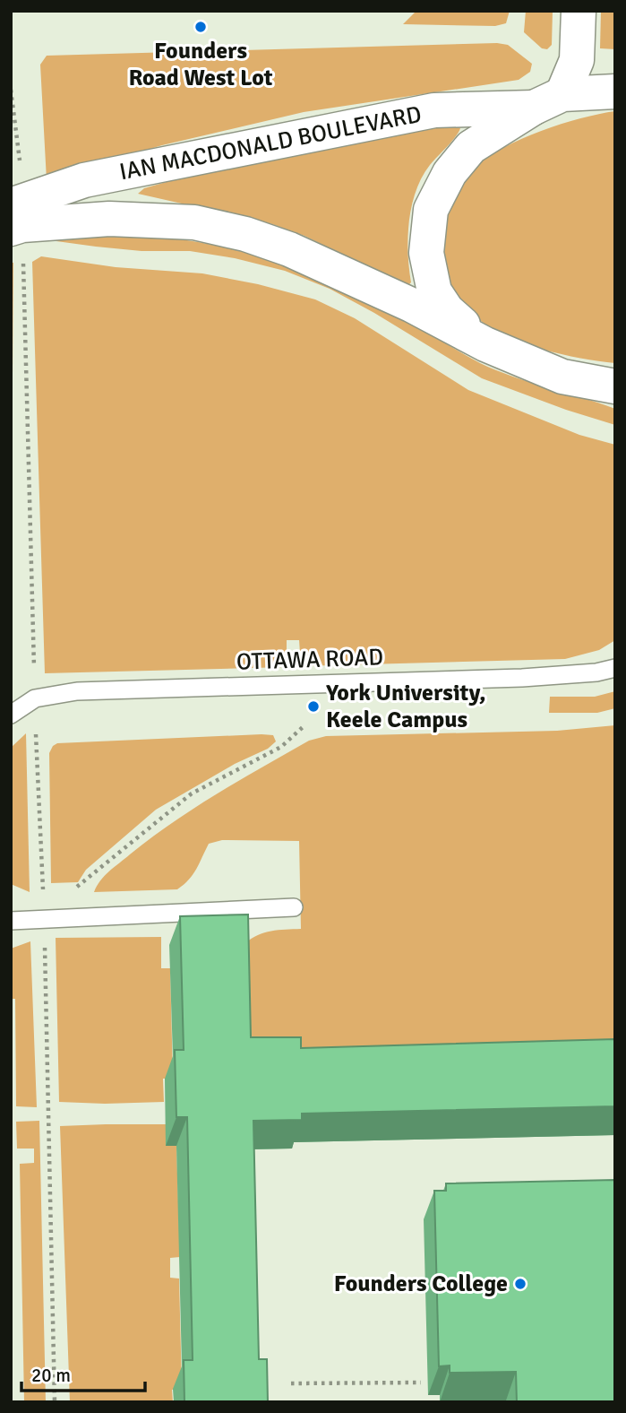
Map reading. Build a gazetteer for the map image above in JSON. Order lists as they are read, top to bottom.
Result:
{
  "streets": {
    "street": ["IAN MACDONALD BOULEVARD"],
    "lane": ["OTTAWA ROAD"]
  },
  "places": ["Founders Road West Lot", "York University, Keele Campus", "Founders College"],
  "scale_bar": "20 m"
}
